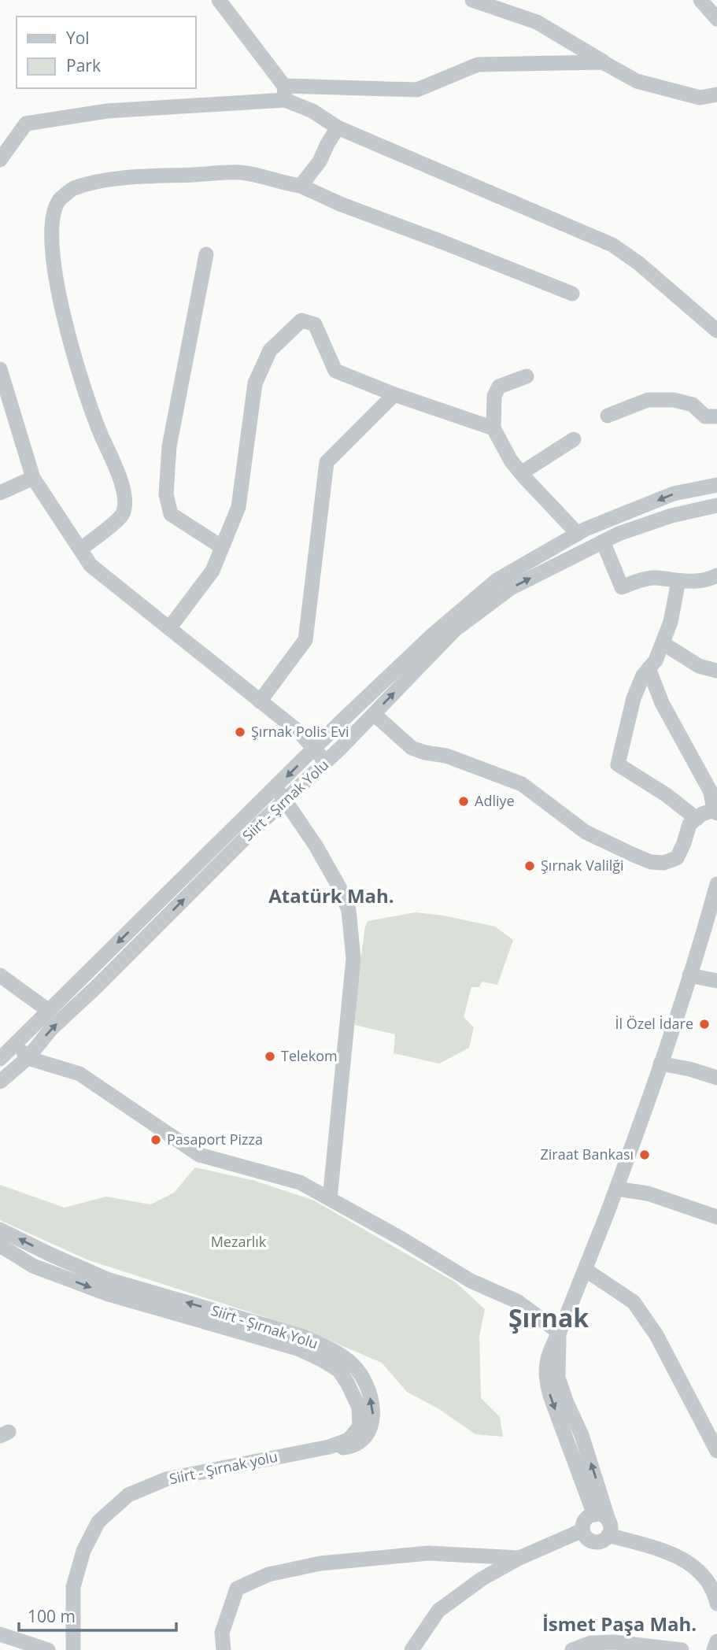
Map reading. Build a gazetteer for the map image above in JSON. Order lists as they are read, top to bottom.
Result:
{
  "streets": {
    "street": ["Siirt - Şırnak Yolu", "Siirt - Şırnak yolu"]
  },
  "crossings": [
    ["Siirt - Şırnak Yolu", "Siirt - Şırnak yolu"]
  ],
  "districts": ["Atatürk Mah.", "Şırnak", "İsmet Paşa Mah."],
  "parks": ["Mezarlık"],
  "places": [
    "Şırnak Polis Evi",
    "Adliye",
    "Şırnak Valilği",
    "İl Özel İdare",
    "Telekom",
    "Pasaport Pizza",
    "Ziraat Bankası"
  ],
  "legend": ["Yol", "Park"],
  "scale_bar": "100 m"
}
